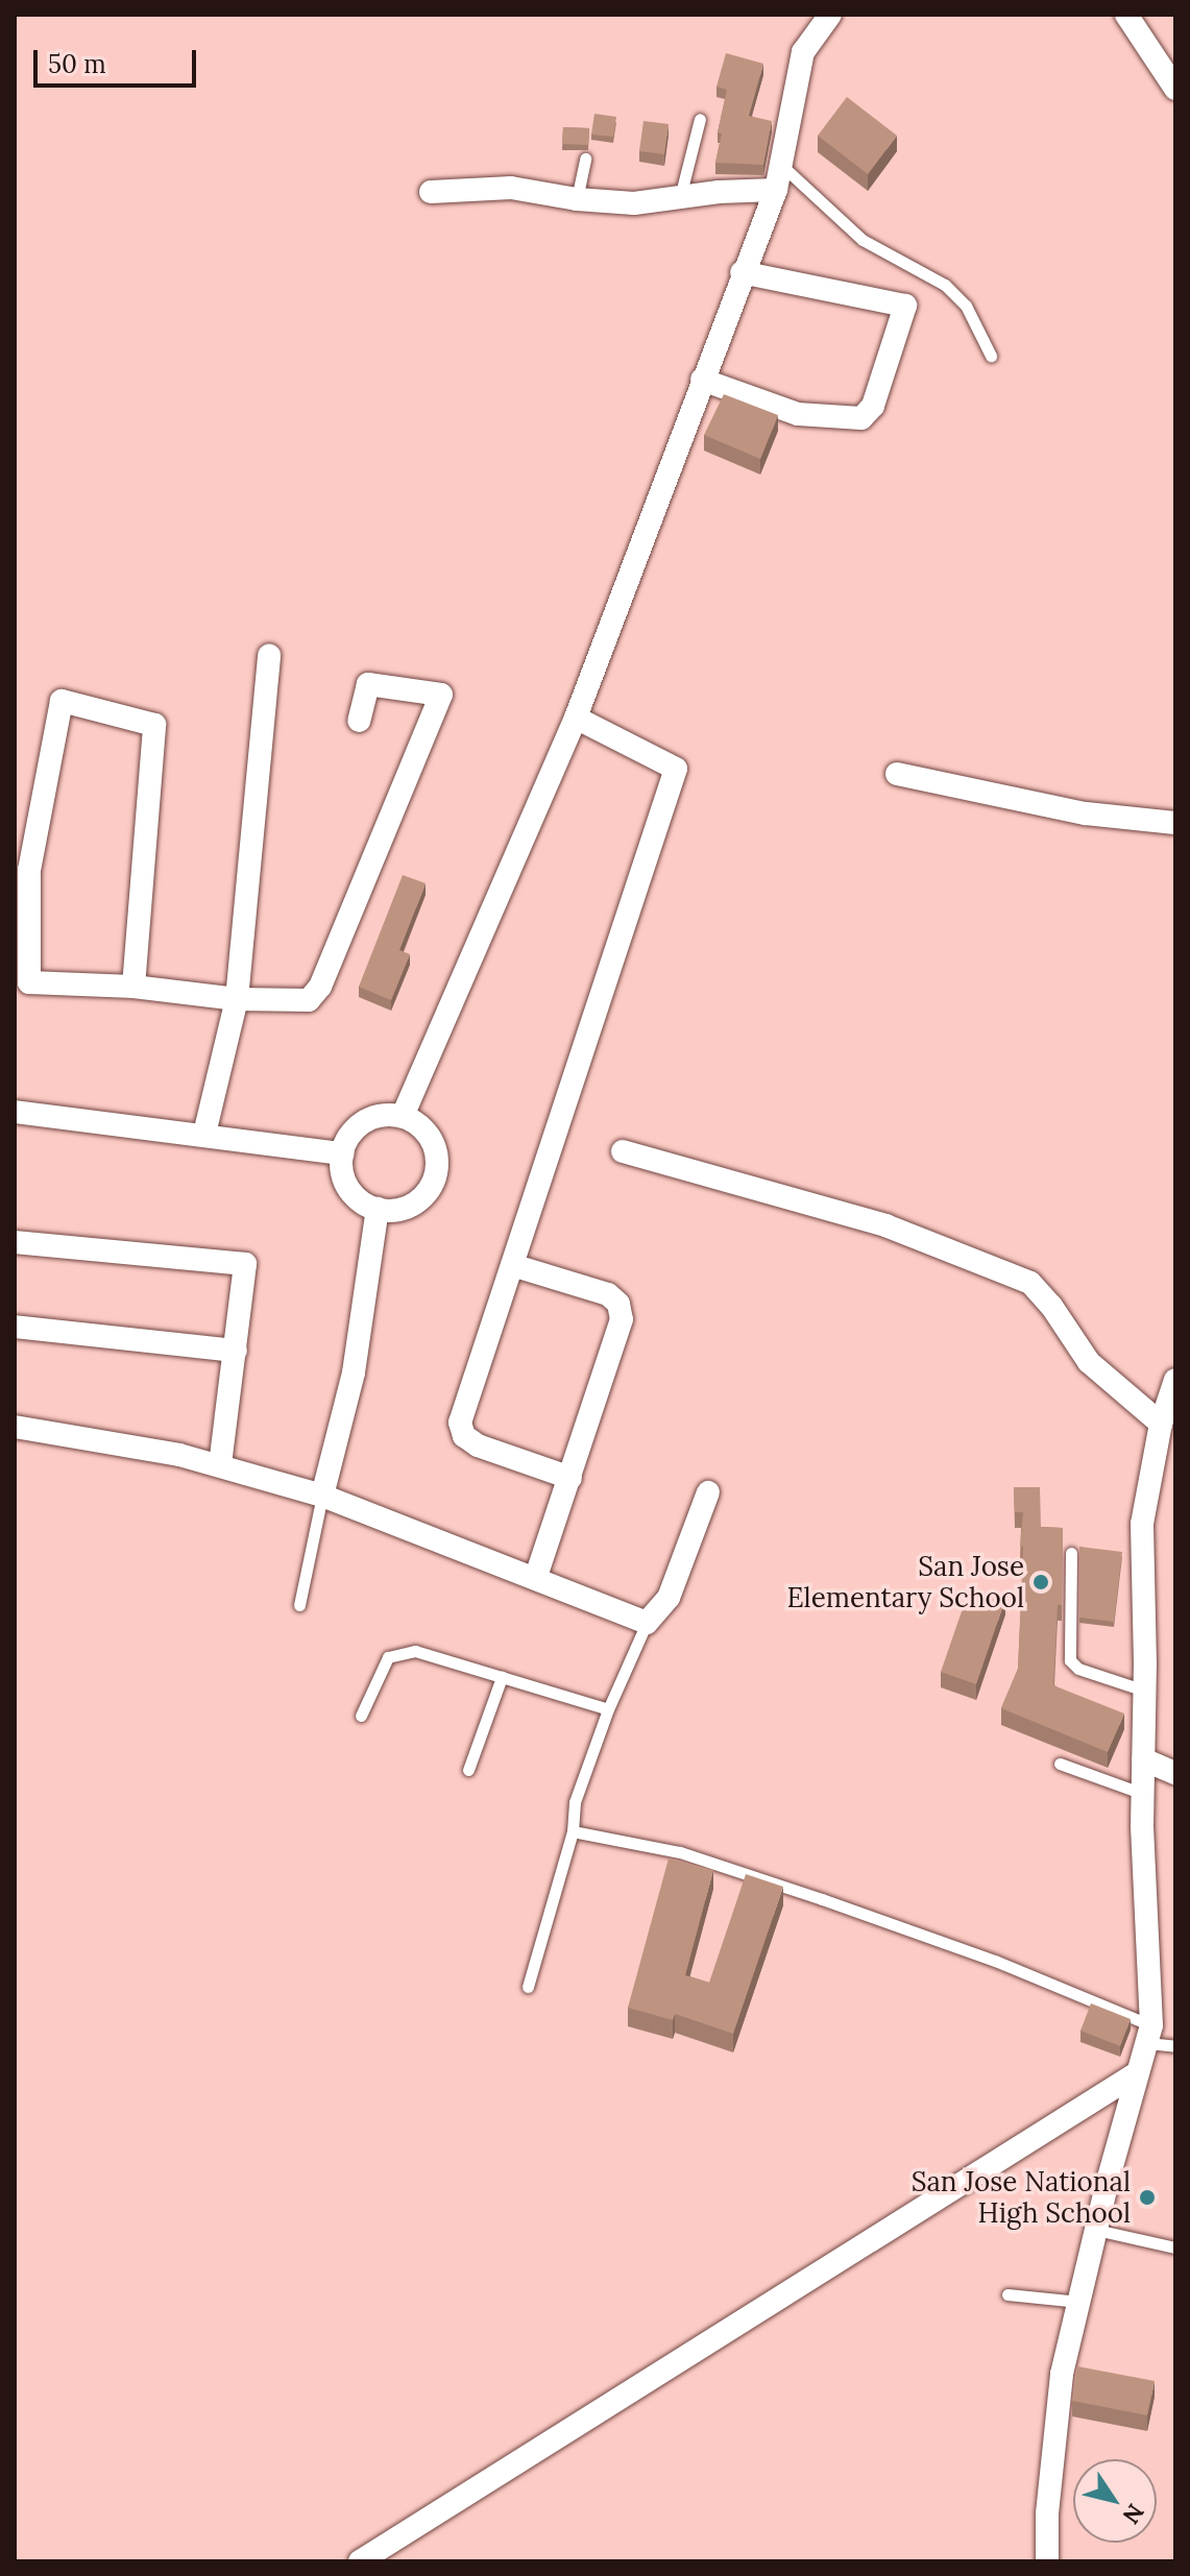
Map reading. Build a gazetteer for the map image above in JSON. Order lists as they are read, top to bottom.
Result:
{
  "places": ["San Jose Elementary School", "San Jose National High School"],
  "scale_bar": "50 m",
  "north": "bottom right"
}
